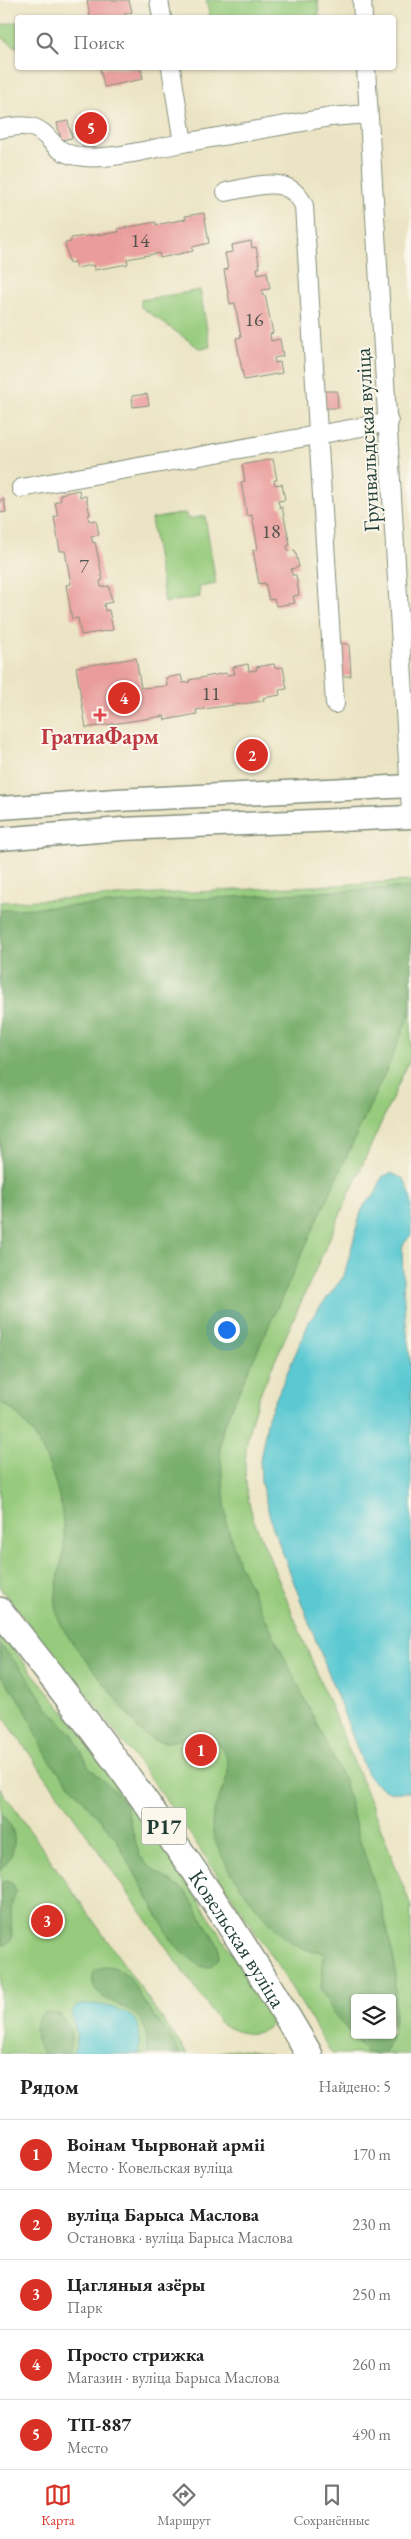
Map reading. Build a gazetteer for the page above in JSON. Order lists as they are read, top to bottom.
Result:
{
  "streets": {
    "highway": ["Р17", "Ковельская вуліца"],
    "street": ["Грунвальдская вуліца"]
  },
  "places": {
    "health": ["ГратиаФарм"]
  },
  "house_numbers": [
    "14",
    "16",
    "18",
    "7",
    "11"
  ],
  "page": {
    "search": "Поиск",
    "pins": [
      "5",
      "4",
      "2",
      "1",
      "3"
    ],
    "heading": ["Рядом", "Найдено: 5"],
    "list": [
      {
        "mark": "1",
        "name": "Воінам Чырвонай арміі",
        "note": "Место · Ковельская вуліца",
        "value": "170 m"
      },
      {
        "mark": "2",
        "name": "вуліца Барыса Маслова",
        "note": "Остановка · вуліца Барыса Маслова",
        "value": "230 m"
      },
      {
        "mark": "3",
        "name": "Цагляныя азёры",
        "note": "Парк",
        "value": "250 m"
      },
      {
        "mark": "4",
        "name": "Просто стрижка",
        "note": "Магазин · вуліца Барыса Маслова",
        "value": "260 m"
      },
      {
        "mark": "5",
        "name": "ТП-887",
        "note": "Место",
        "value": "490 m"
      }
    ],
    "nav": ["Карта", "Маршрут", "Сохранённые"]
  }
}
